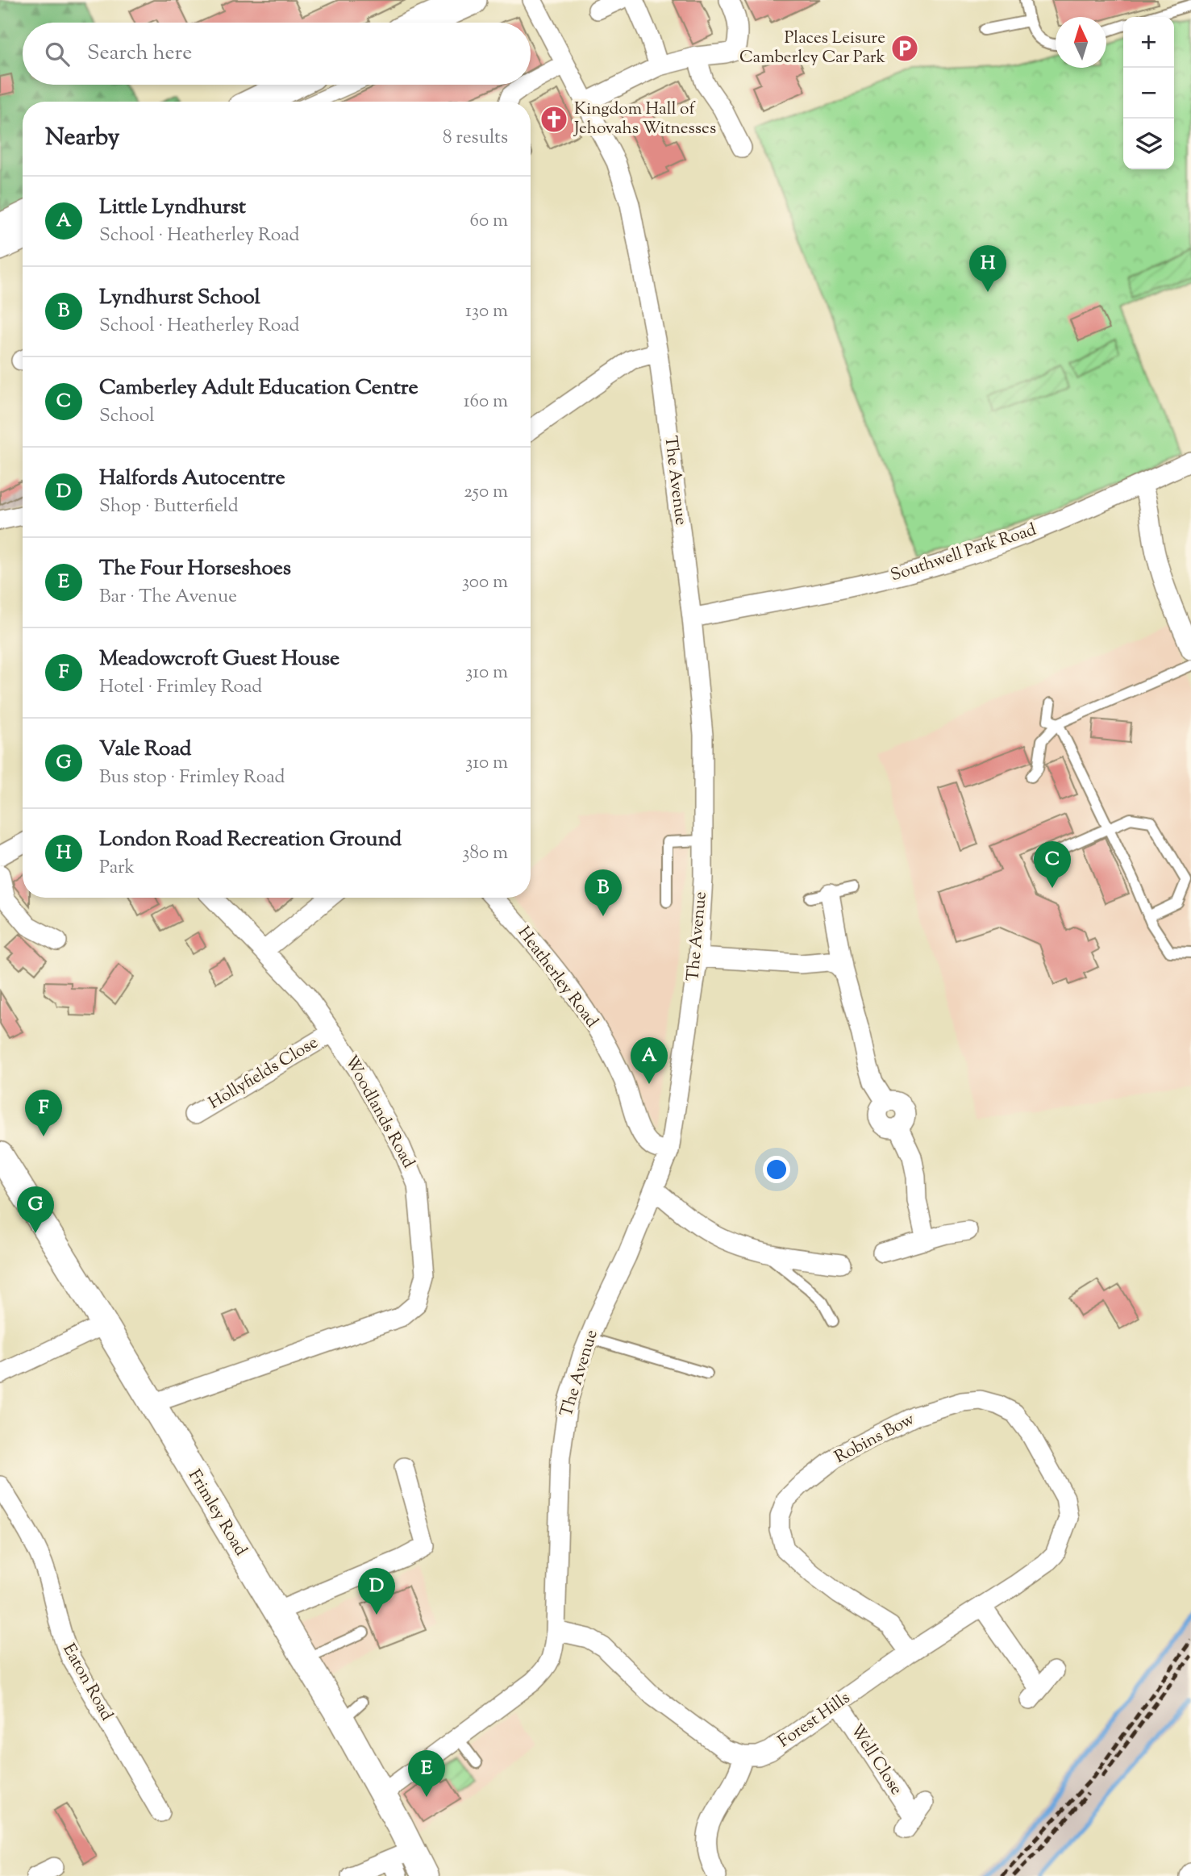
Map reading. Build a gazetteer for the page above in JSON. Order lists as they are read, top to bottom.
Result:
{
  "streets": {
    "main road": ["Frimley Road"],
    "street": [
      "The Avenue",
      "Southwell Park Road",
      "Heatherley Road",
      "Hollyfields Close",
      "Woodlands Road",
      "Robins Bow",
      "Eaton Road",
      "Forest Hills",
      "Well Close"
    ]
  },
  "crossings": [
    ["The Avenue", "Southwell Park Road"],
    ["The Avenue", "Heatherley Road"],
    ["The Avenue", "Frimley Road"],
    ["Hollyfields Close", "Woodlands Road"],
    ["Woodlands Road", "Frimley Road"],
    ["Robins Bow", "Forest Hills"],
    ["Forest Hills", "Well Close"]
  ],
  "places": {
    "parking": ["Places Leisure Camberley Car Park"],
    "church": ["Kingdom Hall of Jehovahs Witnesses"]
  },
  "north": "top",
  "page": {
    "map_buttons": ["+", "−"],
    "search": "Search here",
    "heading": ["Nearby", "8 results"],
    "list": [
      {
        "mark": "A",
        "name": "Little Lyndhurst",
        "note": "School · Heatherley Road",
        "value": "60 m"
      },
      {
        "mark": "B",
        "name": "Lyndhurst School",
        "note": "School · Heatherley Road",
        "value": "130 m"
      },
      {
        "mark": "C",
        "name": "Camberley Adult Education Centre",
        "note": "School",
        "value": "160 m"
      },
      {
        "mark": "D",
        "name": "Halfords Autocentre",
        "note": "Shop · Butterfield",
        "value": "250 m"
      },
      {
        "mark": "E",
        "name": "The Four Horseshoes",
        "note": "Bar · The Avenue",
        "value": "300 m"
      },
      {
        "mark": "F",
        "name": "Meadowcroft Guest House",
        "note": "Hotel · Frimley Road",
        "value": "310 m"
      },
      {
        "mark": "G",
        "name": "Vale Road",
        "note": "Bus stop · Frimley Road",
        "value": "310 m"
      },
      {
        "mark": "H",
        "name": "London Road Recreation Ground",
        "note": "Park",
        "value": "380 m"
      }
    ],
    "pins": [
      "H",
      "C",
      "B",
      "A",
      "F",
      "G",
      "D",
      "E"
    ]
  }
}
